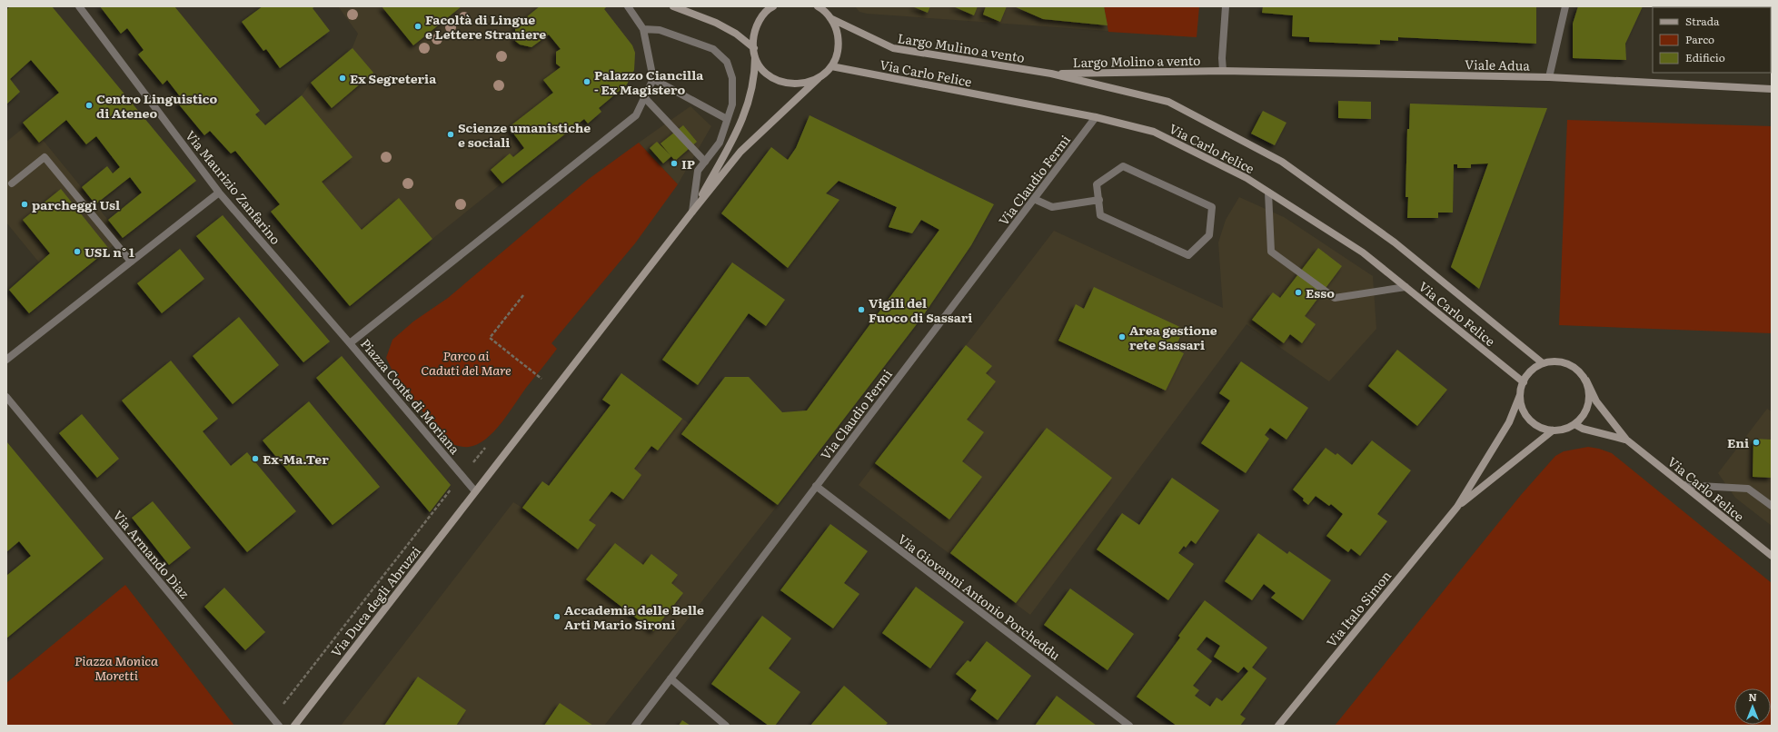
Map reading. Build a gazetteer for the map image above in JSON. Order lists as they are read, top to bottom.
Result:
{
  "streets": {
    "main road": [
      "Largo Mulino a vento",
      "Largo Molino a vento",
      "Viale Adua",
      "Via Carlo Felice",
      "Via Duca degli Abruzzi",
      "Via Italo Simon"
    ],
    "street": [
      "Via Claudio Fermi",
      "Via Maurizio Zanfarino",
      "Piazza Conte di Moriana",
      "Via Armando Diaz",
      "Via Giovanni Antonio Porcheddu"
    ]
  },
  "crossings": [
    ["Largo Mulino a vento", "Largo Molino a vento"],
    ["Largo Mulino a vento", "Via Carlo Felice"],
    ["Largo Molino a vento", "Viale Adua"],
    ["Largo Molino a vento", "Via Carlo Felice"],
    ["Via Carlo Felice", "Via Claudio Fermi"],
    ["Via Carlo Felice", "Via Italo Simon"],
    ["Via Claudio Fermi", "Via Giovanni Antonio Porcheddu"],
    ["Via Maurizio Zanfarino", "Piazza Conte di Moriana"],
    ["Piazza Conte di Moriana", "Via Duca degli Abruzzi"]
  ],
  "parks": ["Parco ai Caduti del Mare", "Piazza Monica Moretti"],
  "places": [
    "Facoltà di Lingue e Lettere Straniere",
    "Ex Segreteria",
    "Palazzo Ciancilla - Ex Magistero",
    "Centro Linguistico di Ateneo",
    "Scienze umanistiche e sociali",
    "IP",
    "parcheggi Usl",
    "USL n° 1",
    "Esso",
    "Vigili del Fuoco di Sassari",
    "Area gestione rete Sassari",
    "Eni",
    "Ex-Ma.Ter",
    "Accademia delle Belle Arti Mario Sironi"
  ],
  "legend": ["Strada", "Parco", "Edificio"],
  "north": "top"
}
